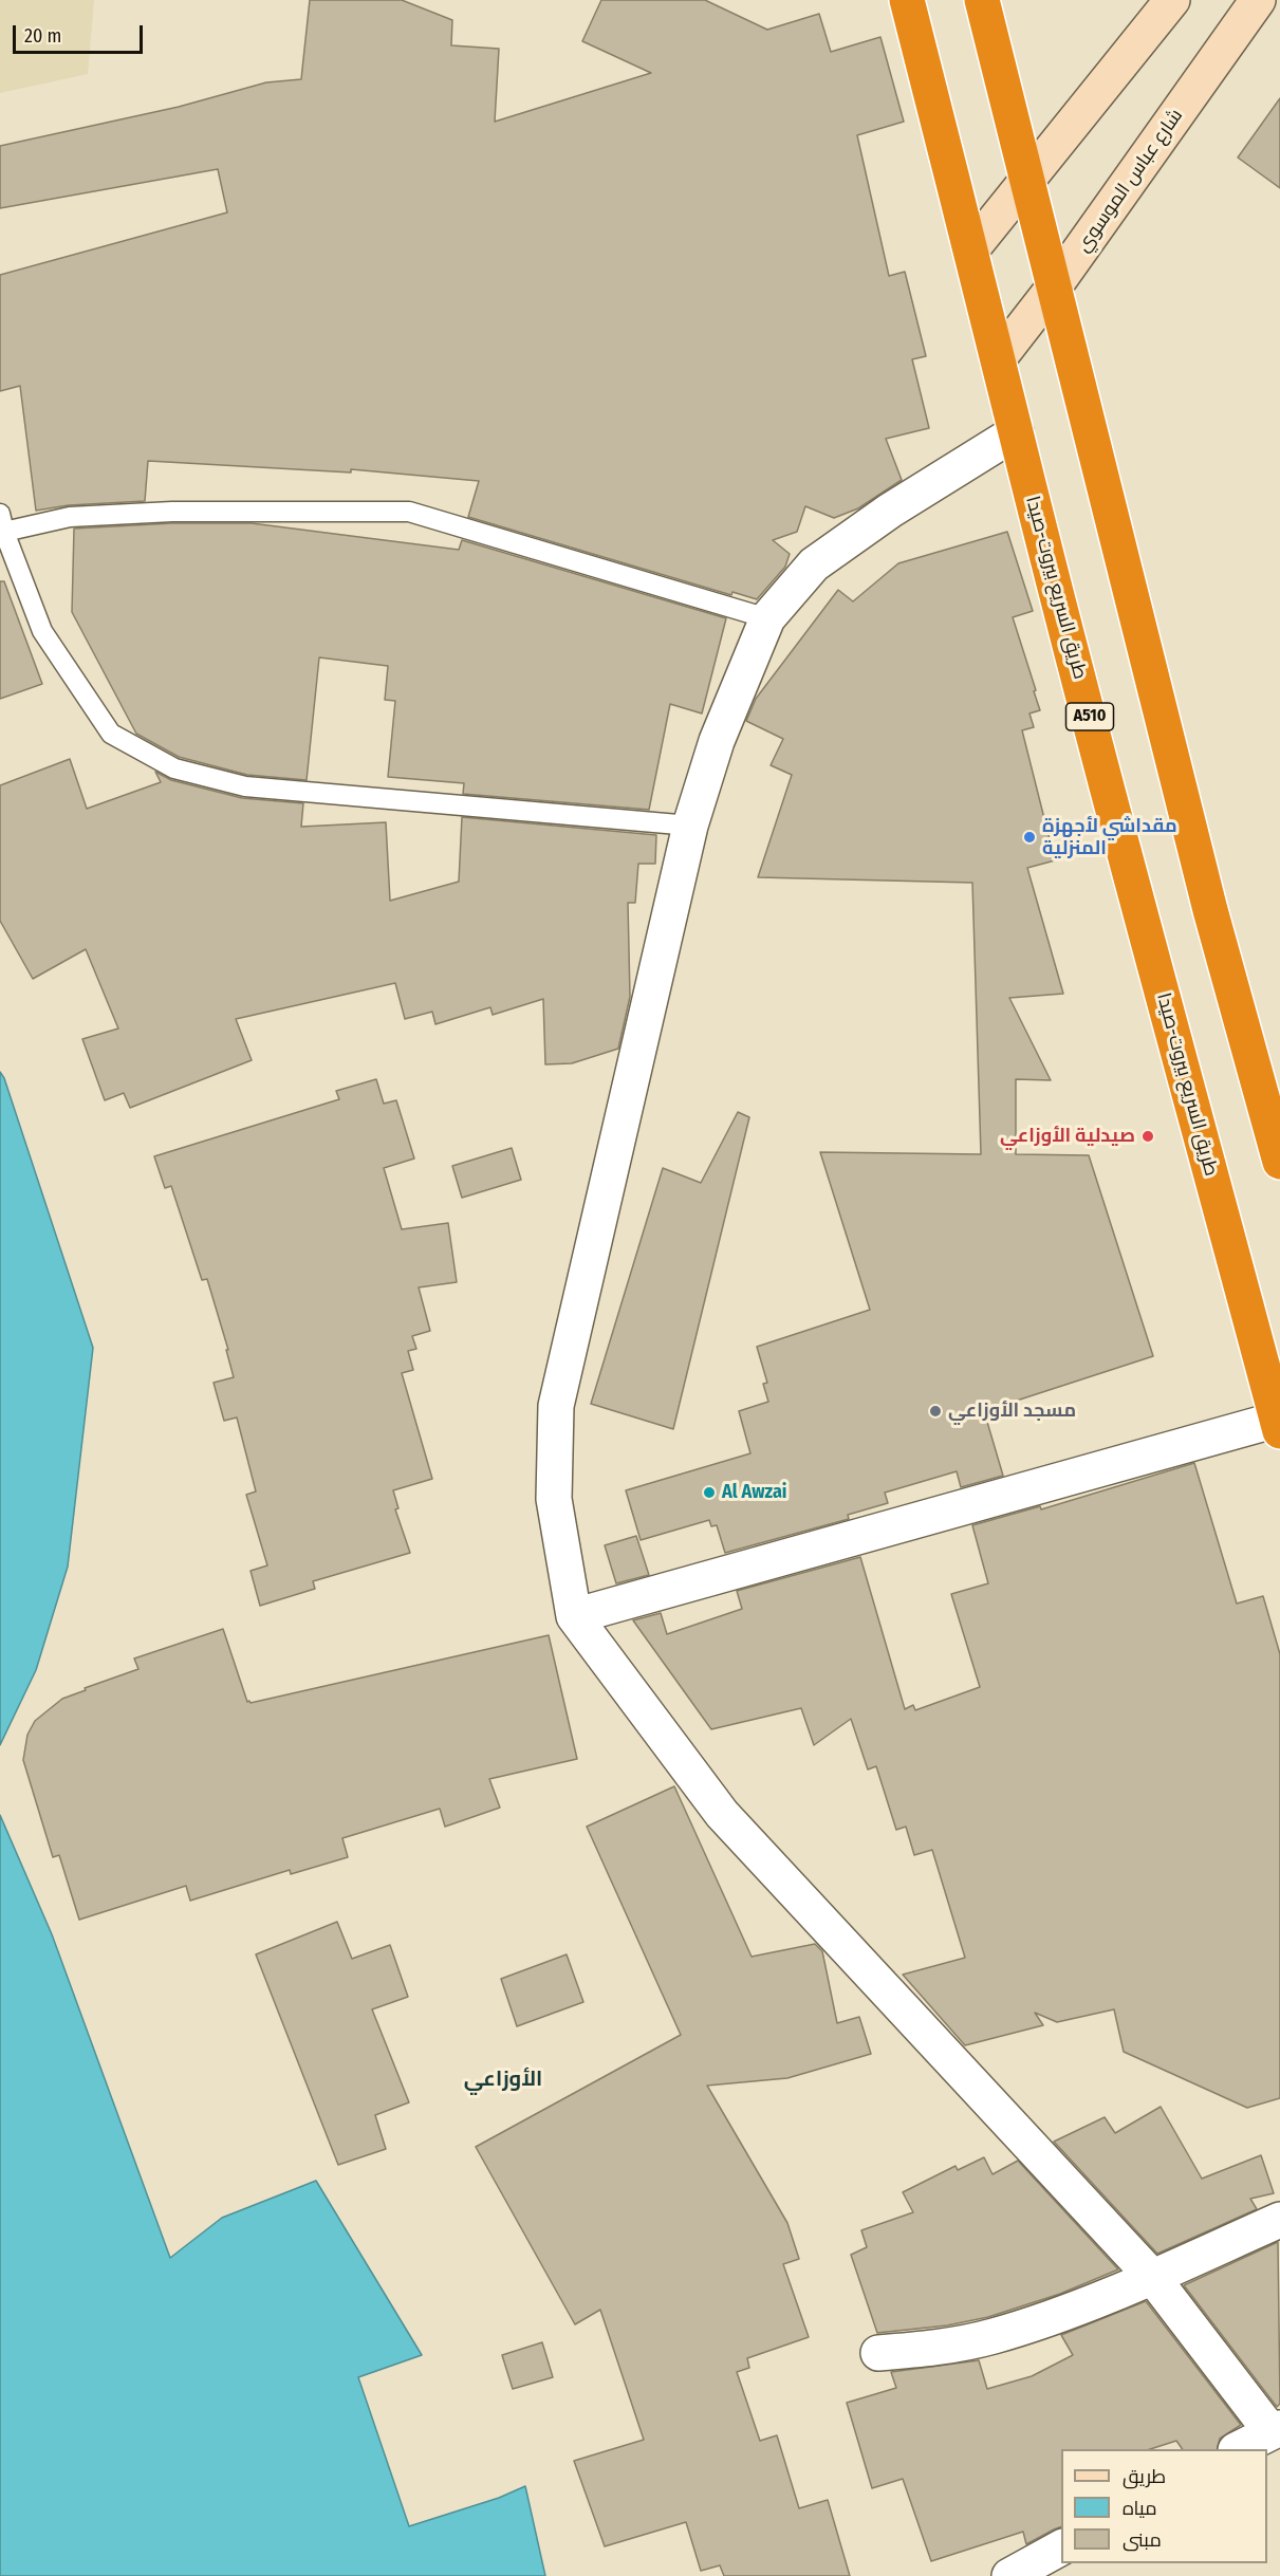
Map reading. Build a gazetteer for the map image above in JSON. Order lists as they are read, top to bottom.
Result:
{
  "streets": {
    "highway": ["طريق السريع بيروت-صيدا", "A510"],
    "street": ["شارع عباس الموسوي"]
  },
  "crossings": [
    ["شارع عباس الموسوي", "طريق السريع بيروت-صيدا"]
  ],
  "districts": ["الأوزاعي"],
  "places": [
    "مقداشي لأجهزة المنزلية",
    "صيدلية الأوزاعي",
    "مسجد الأوزاعي",
    "Al Awzai"
  ],
  "legend": ["طريق", "مياه", "مبنى"],
  "scale_bar": "20 m"
}
